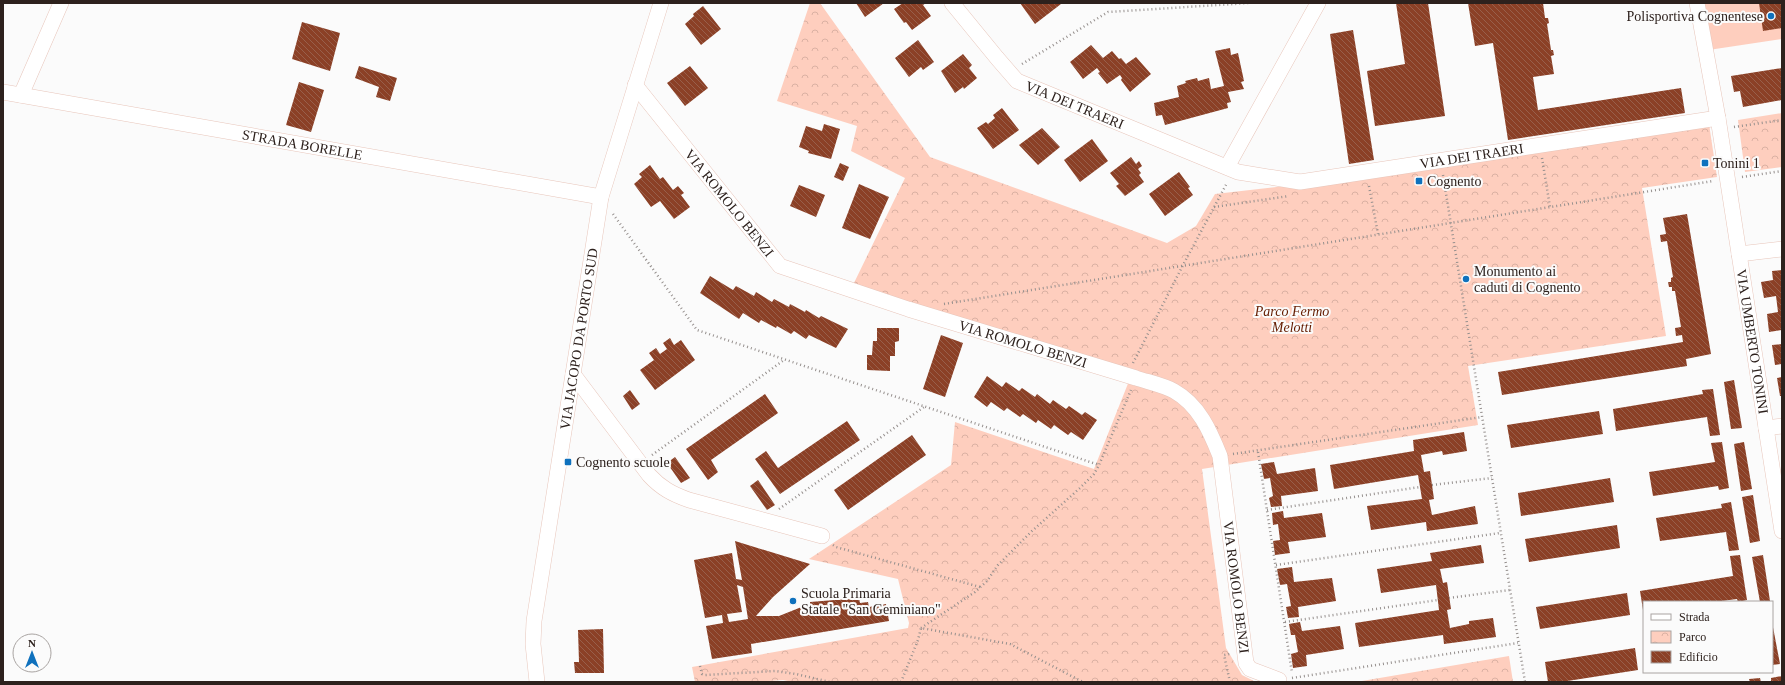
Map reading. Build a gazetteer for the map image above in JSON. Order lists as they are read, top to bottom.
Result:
{
  "streets": {
    "street": [
      "VIA DEI TRAERI",
      "STRADA BORELLE",
      "VIA ROMOLO BENZI",
      "VIA JACOPO DA PORTO SUD",
      "VIA UMBERTO TONINI"
    ]
  },
  "crossings": [
    ["VIA DEI TRAERI", "VIA UMBERTO TONINI"],
    ["STRADA BORELLE", "VIA JACOPO DA PORTO SUD"],
    ["VIA ROMOLO BENZI", "VIA JACOPO DA PORTO SUD"]
  ],
  "parks": ["Parco Fermo Melotti"],
  "places": {
    "other": ["Polisportiva Cognentese", "Monumento ai caduti di Cognento", "Scuola Primaria Statale \"San Geminiano\""],
    "transit": ["Tonini 1", "Cognento", "Cognento scuole"]
  },
  "legend": ["Strada", "Parco", "Edificio"],
  "north": "top"
}
